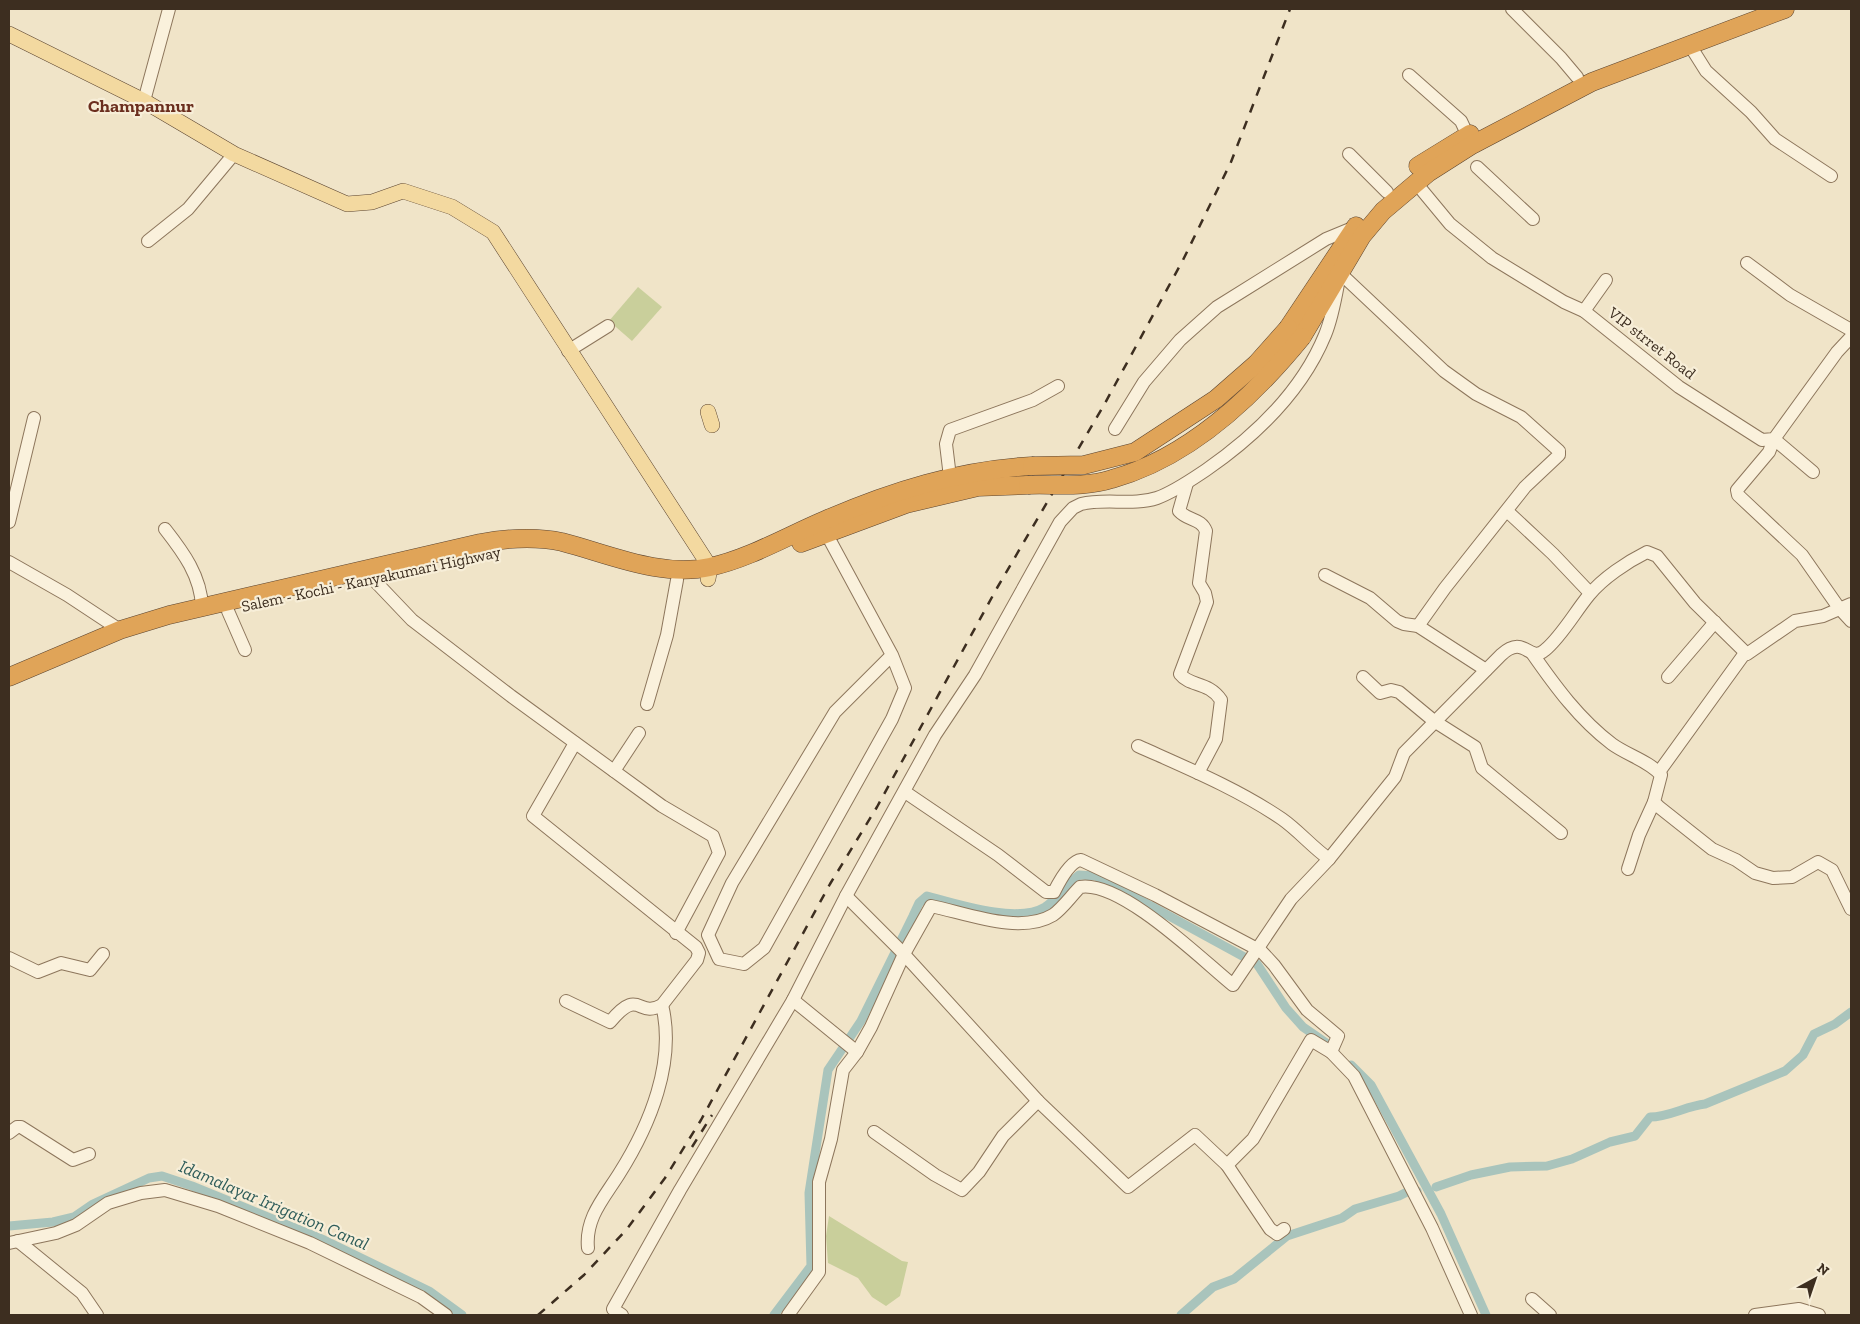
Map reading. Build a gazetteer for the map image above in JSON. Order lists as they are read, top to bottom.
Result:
{
  "streets": {
    "highway": ["Salem - Kochi - Kanyakumari Highway"],
    "street": ["VIP strret Road"]
  },
  "crossings": [
    ["VIP strret Road", "Salem - Kochi - Kanyakumari Highway"]
  ],
  "districts": ["Champannur"],
  "water": ["Idamalayar Irrigation Canal"],
  "north": "top right"
}
